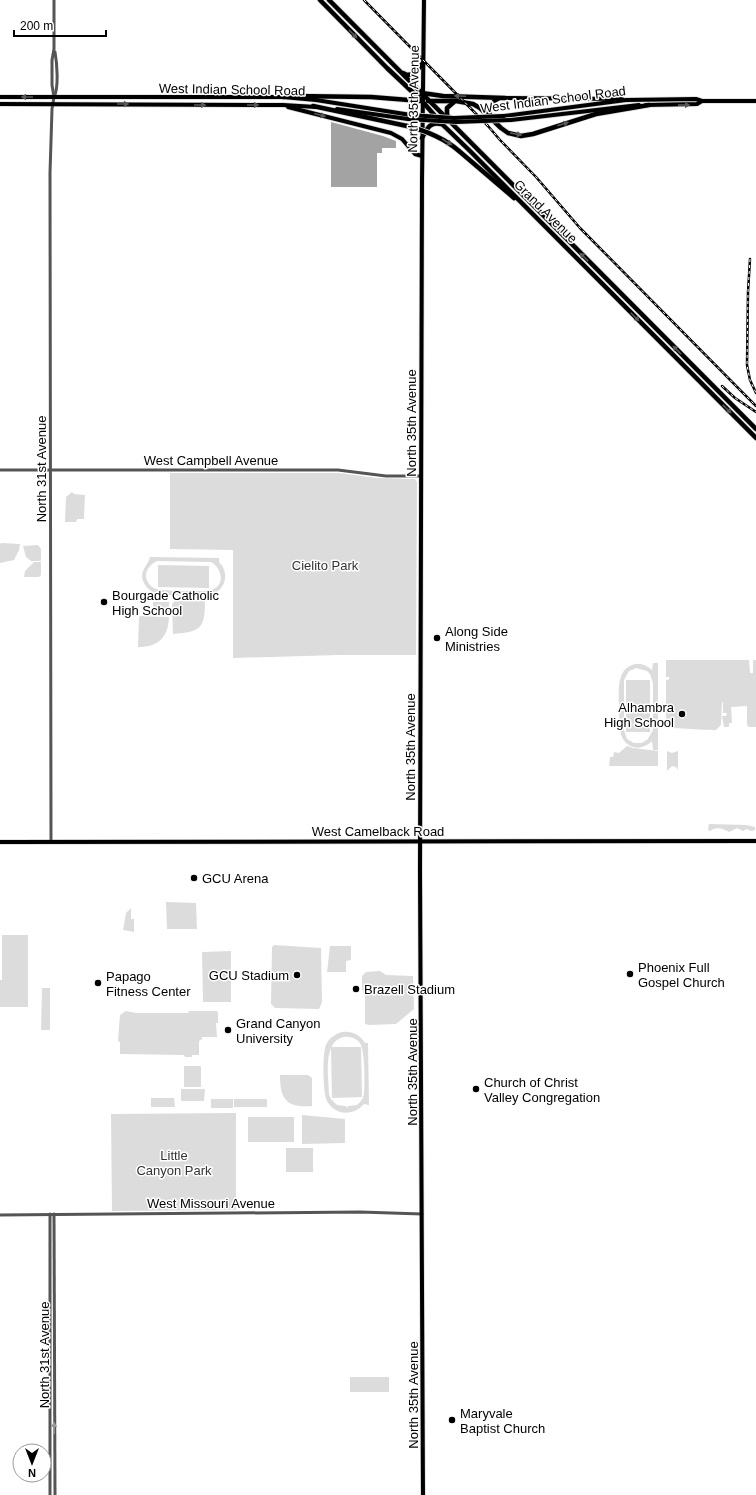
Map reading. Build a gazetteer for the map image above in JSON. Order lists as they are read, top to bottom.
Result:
{
  "streets": {
    "highway": ["Grand Avenue"],
    "main road": ["West Indian School Road", "North 35th Avenue", "West Camelback Road"],
    "street": ["West Campbell Avenue", "North 31st Avenue", "West Missouri Avenue"]
  },
  "crossings": [
    ["West Indian School Road", "North 31st Avenue"],
    ["North 35th Avenue", "Grand Avenue"],
    ["North 35th Avenue", "West Campbell Avenue"],
    ["North 35th Avenue", "West Camelback Road"],
    ["North 35th Avenue", "West Missouri Avenue"],
    ["West Campbell Avenue", "North 31st Avenue"],
    ["North 31st Avenue", "West Camelback Road"],
    ["North 31st Avenue", "West Missouri Avenue"]
  ],
  "parks": ["Cielito Park", "Little Canyon Park"],
  "places": [
    "Bourgade Catholic High School",
    "Along Side Ministries",
    "Alhambra High School",
    "GCU Arena",
    "Phoenix Full Gospel Church",
    "GCU Stadium",
    "Papago Fitness Center",
    "Brazell Stadium",
    "Grand Canyon University",
    "Church of Christ Valley Congregation",
    "Maryvale Baptist Church"
  ],
  "scale_bar": "200 m",
  "north": "bottom"
}
